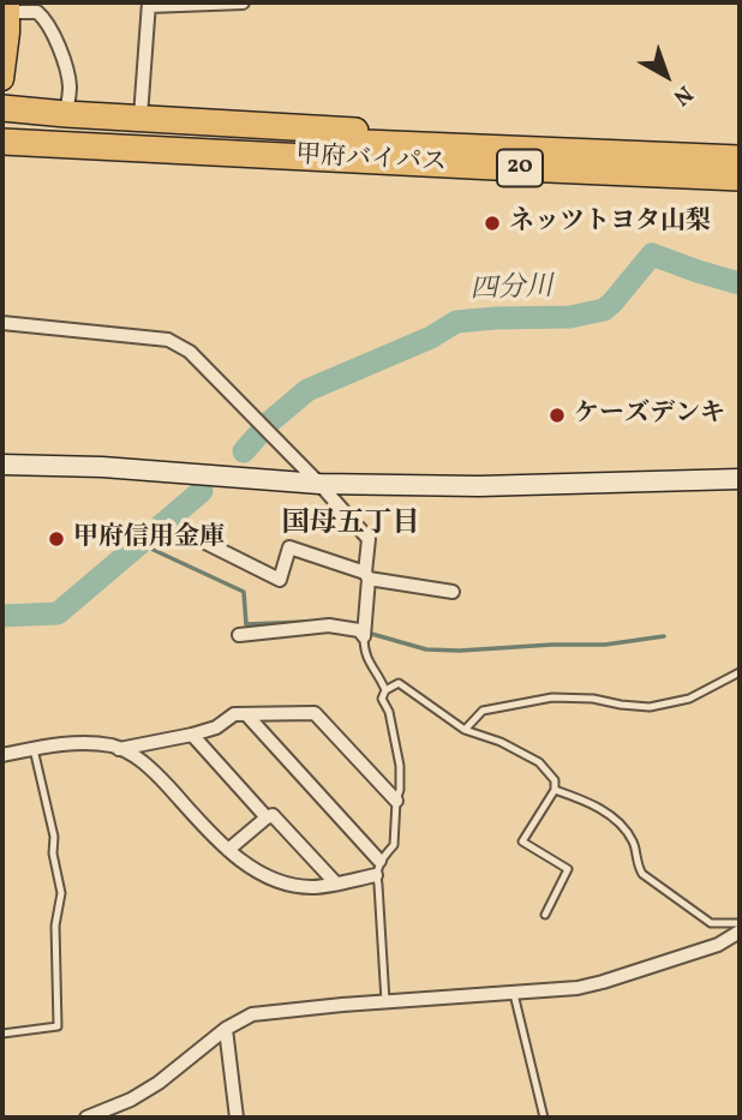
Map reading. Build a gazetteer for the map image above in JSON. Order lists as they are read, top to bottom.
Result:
{
  "streets": {
    "highway": ["甲府バイパス", "20"]
  },
  "districts": ["国母五丁目"],
  "water": ["四分川"],
  "places": ["ネッツトヨタ山梨", "ケーズデンキ", "甲府信用金庫"],
  "north": "bottom right"
}
